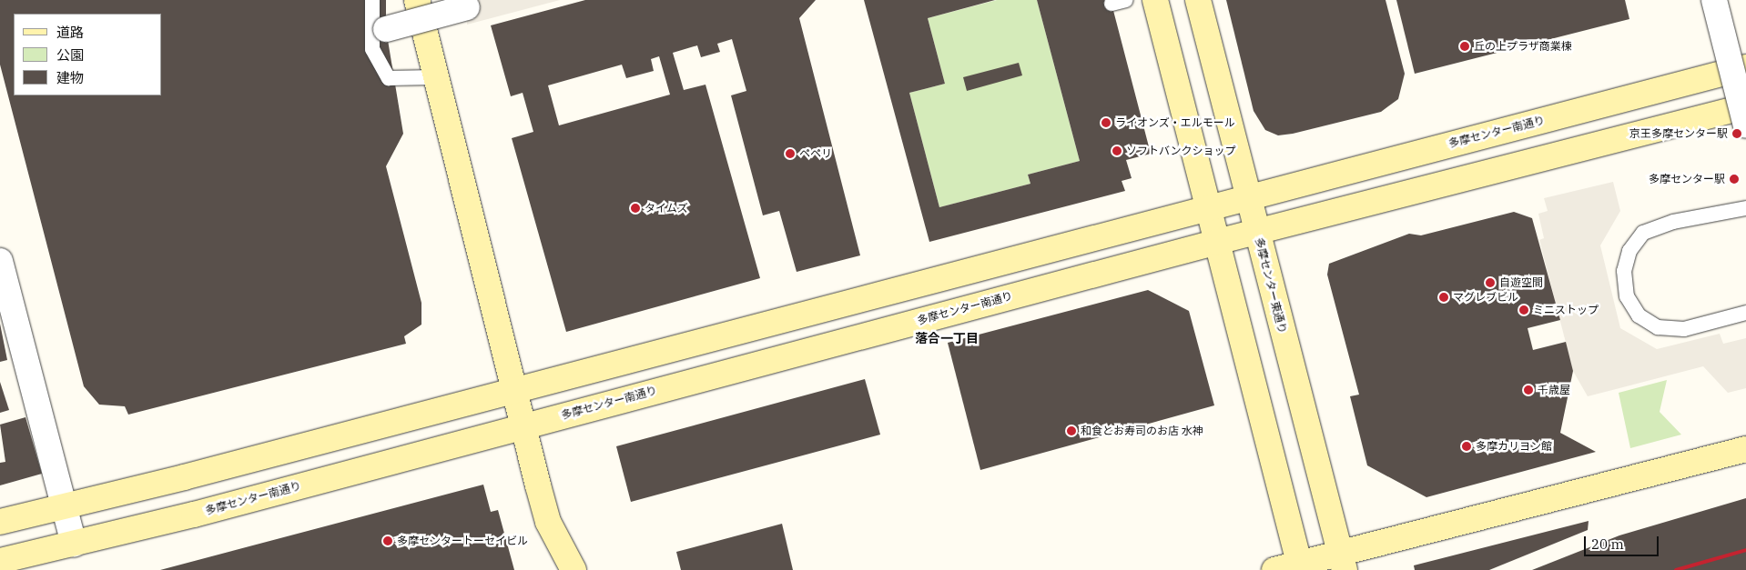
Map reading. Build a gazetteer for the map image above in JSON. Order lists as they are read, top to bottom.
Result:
{
  "streets": {
    "street": ["多摩センター南通り", "多摩センター東通り"]
  },
  "crossings": [
    ["多摩センター南通り", "多摩センター東通り"]
  ],
  "districts": ["落合一丁目"],
  "places": [
    "丘の上プラザ商業棟",
    "ライオンズ・エルモール",
    "京王多摩センター駅",
    "ソフトバンクショップ",
    "ペペリ",
    "多摩センター駅",
    "タイムズ",
    "自遊空間",
    "マグレブビル",
    "ミニストップ",
    "千歳屋",
    "和食とお寿司のお店 水神",
    "多摩カリヨン館",
    "多摩センタートーセイビル"
  ],
  "legend": ["道路", "公園", "建物"],
  "scale_bar": "20 m"
}
